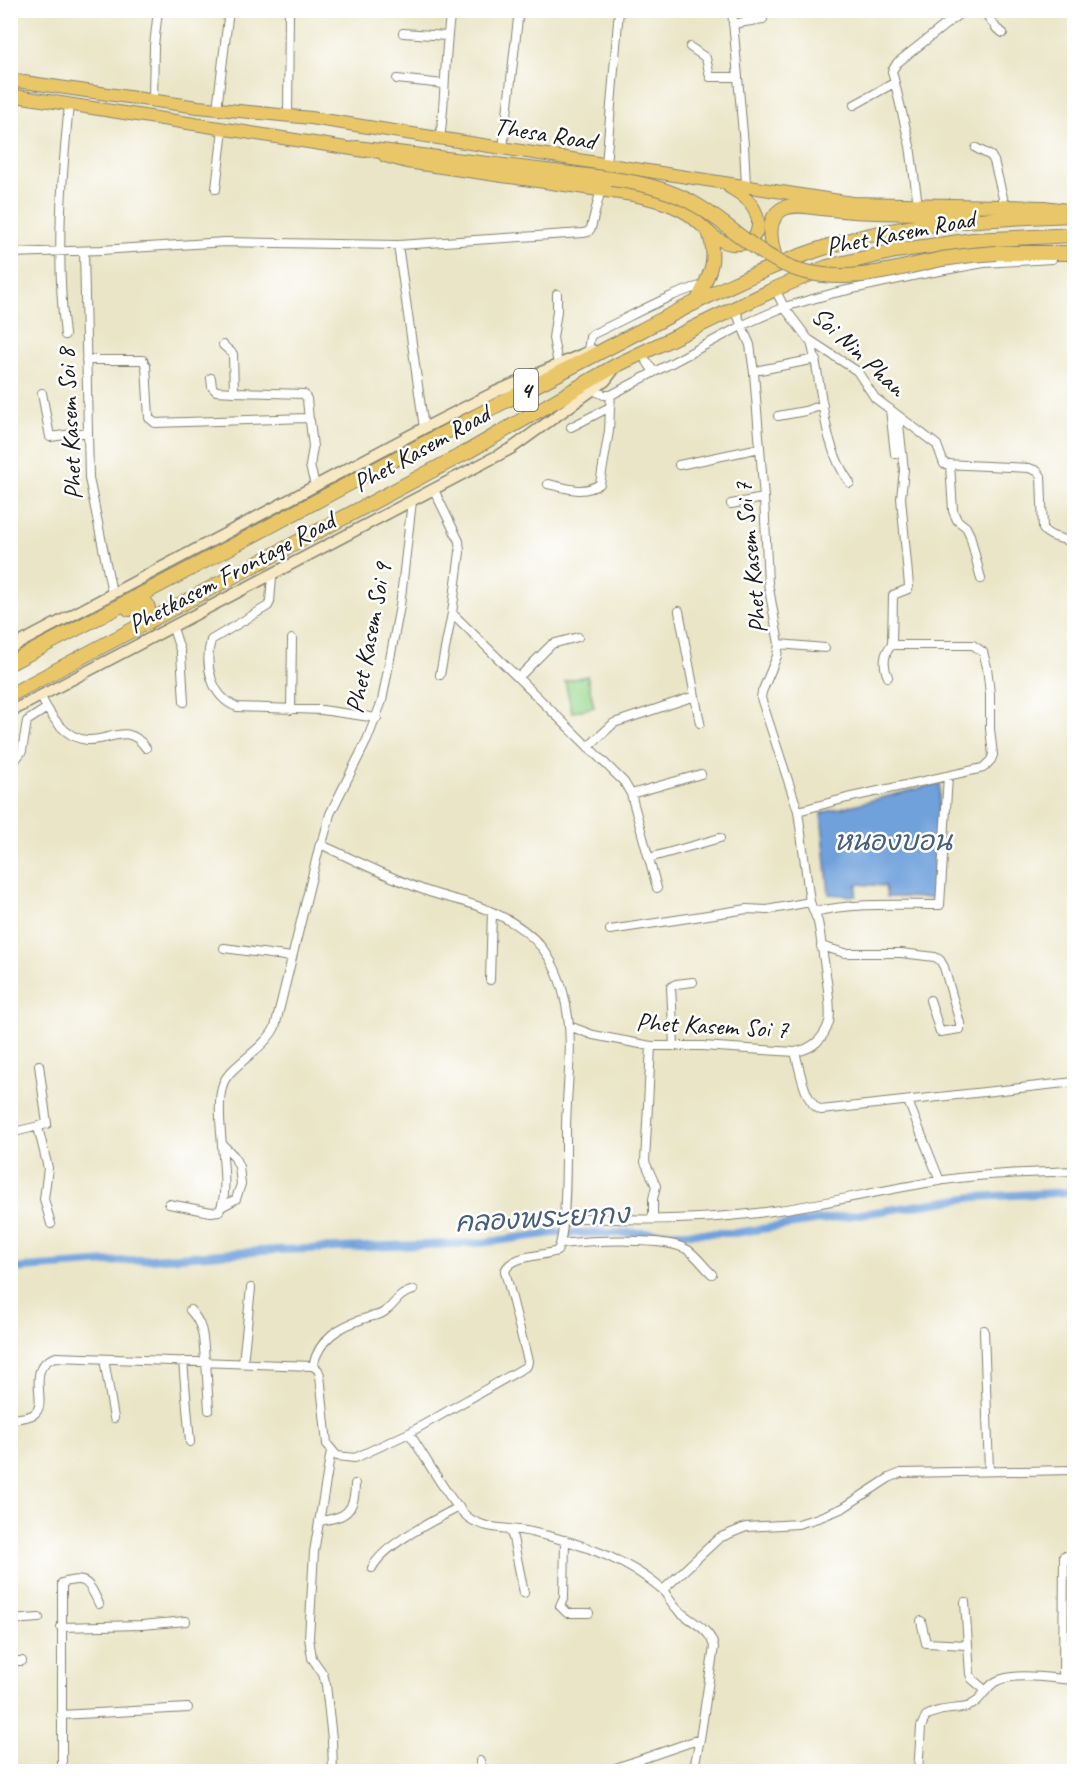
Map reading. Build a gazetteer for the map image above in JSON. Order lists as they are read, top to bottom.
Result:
{
  "streets": {
    "highway": ["Phet Kasem Road", "4"],
    "main road": ["Thesa Road", "Phetkasem Frontage Road"],
    "street": [
      "Soi Nin Phan",
      "Phet Kasem Soi 8",
      "Phet Kasem Soi 7",
      "Phet Kasem Soi 9"
    ]
  },
  "crossings": [
    ["Thesa Road", "Phet Kasem Road"],
    ["Phet Kasem Road", "Soi Nin Phan"],
    ["Phet Kasem Road", "Phet Kasem Soi 7"],
    ["Phet Kasem Road", "Phetkasem Frontage Road"],
    ["Phet Kasem Soi 8", "Phetkasem Frontage Road"],
    ["Phetkasem Frontage Road", "Phet Kasem Soi 9"]
  ],
  "water": ["หนองบอน", "คลองพระยากง"]
}
